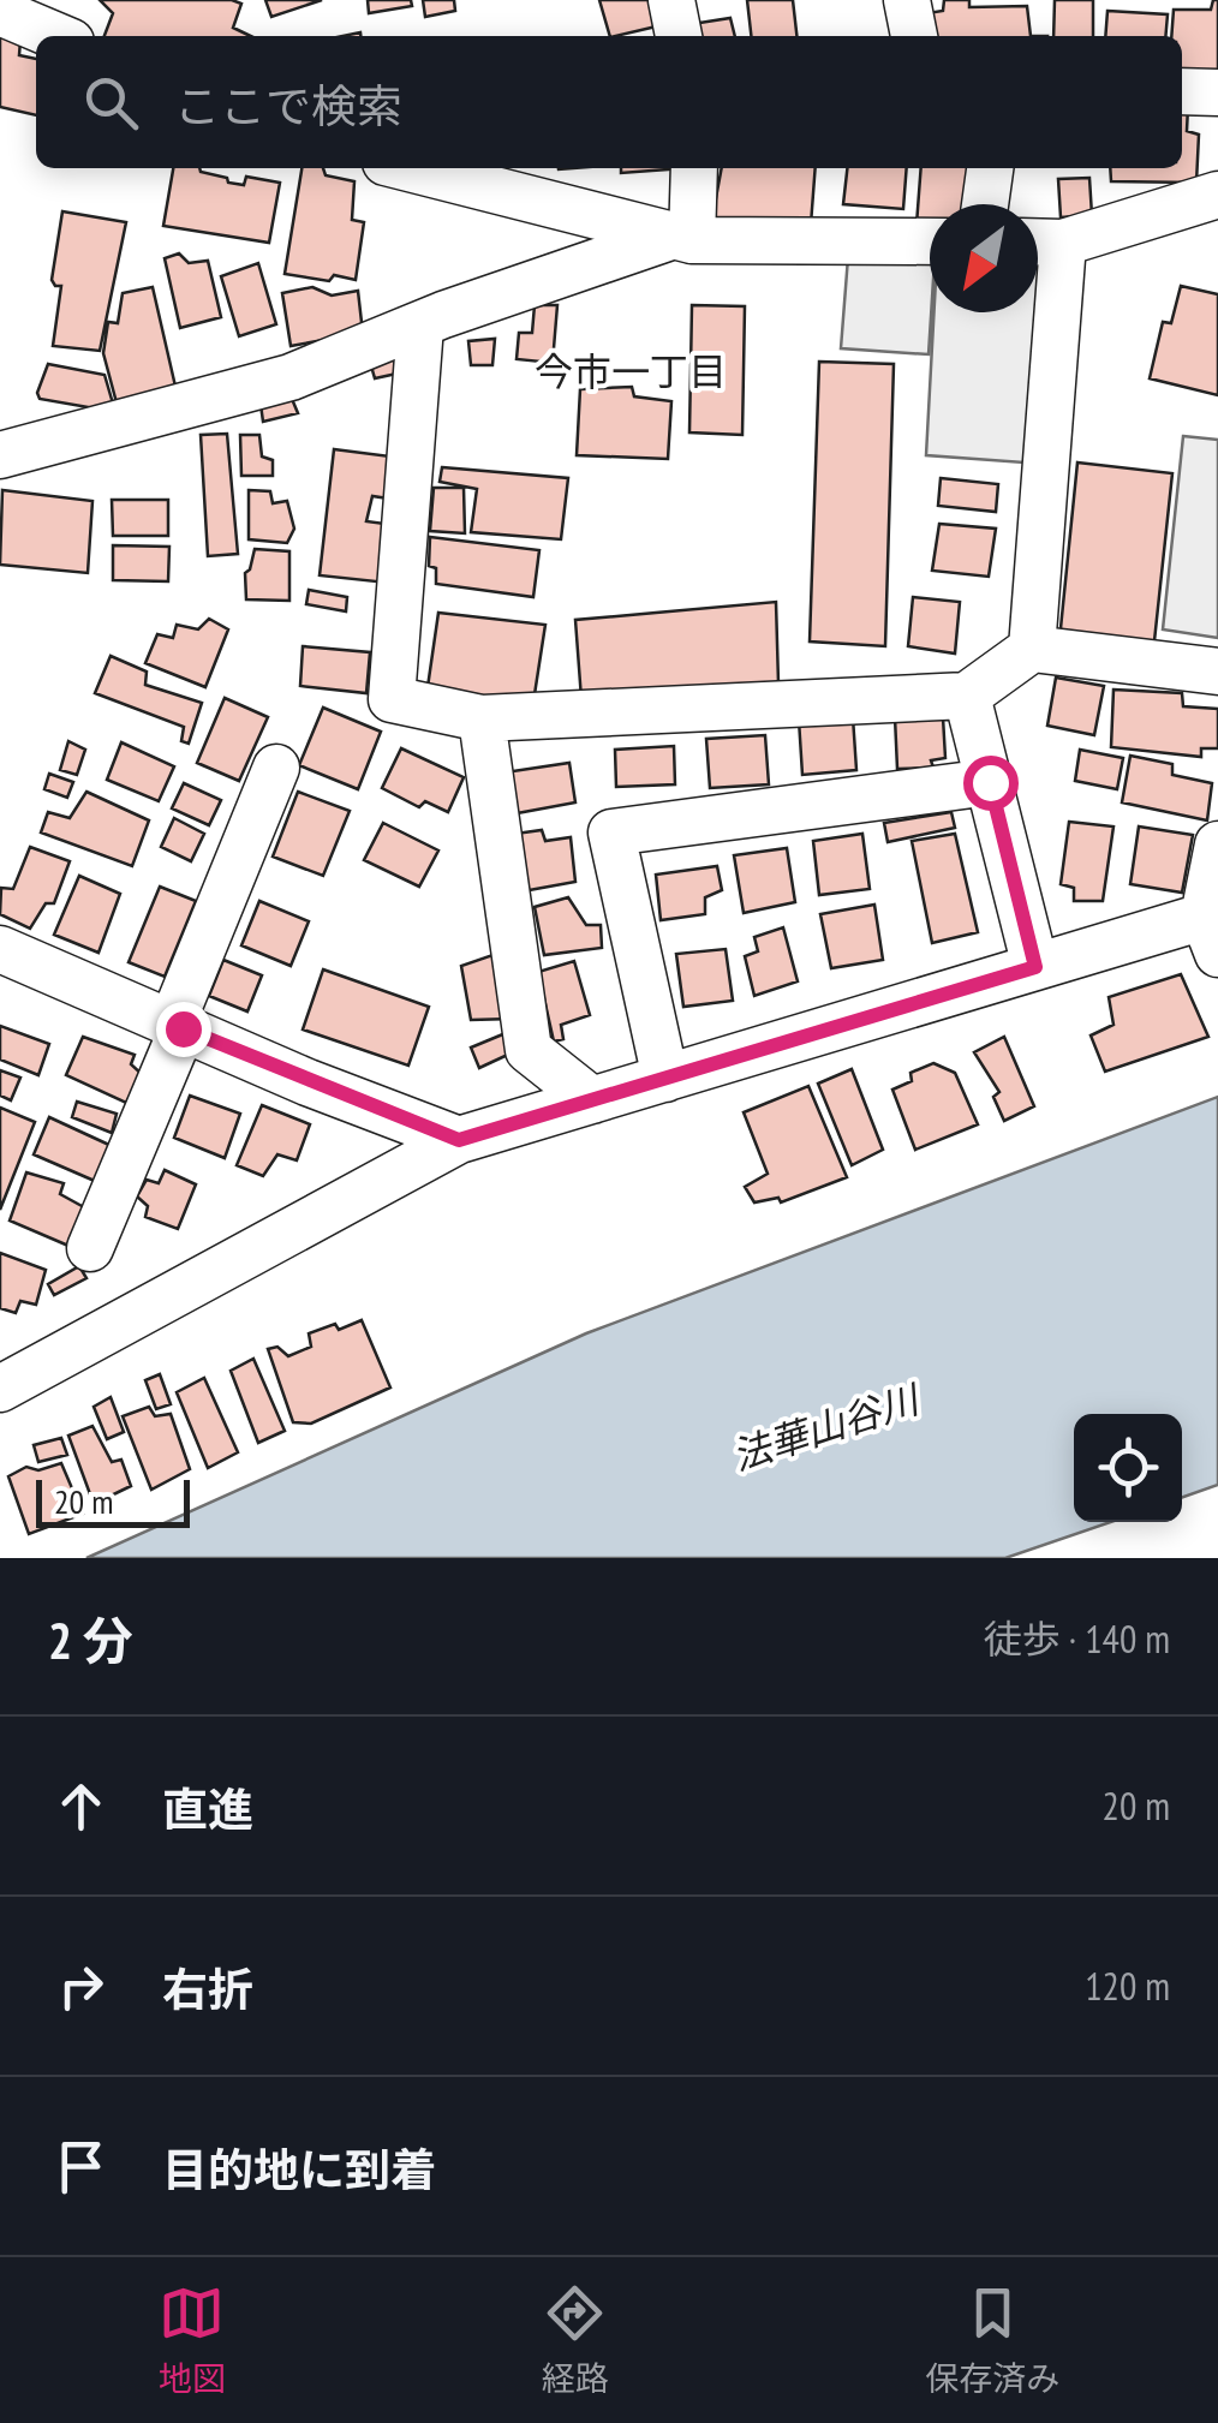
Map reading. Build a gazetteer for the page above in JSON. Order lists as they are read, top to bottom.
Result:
{
  "districts": ["今市一丁目"],
  "water": ["法華山谷川"],
  "scale_bar": "20 m",
  "north": "bottom left",
  "page": {
    "search": "ここで検索",
    "scale": "20 m",
    "heading": ["2 分", "徒歩 · 140 m"],
    "list": [
      ["直進", "20 m"],
      ["右折", "120 m"],
      "目的地に到着"
    ],
    "nav": ["地図", "経路", "保存済み"]
  }
}
